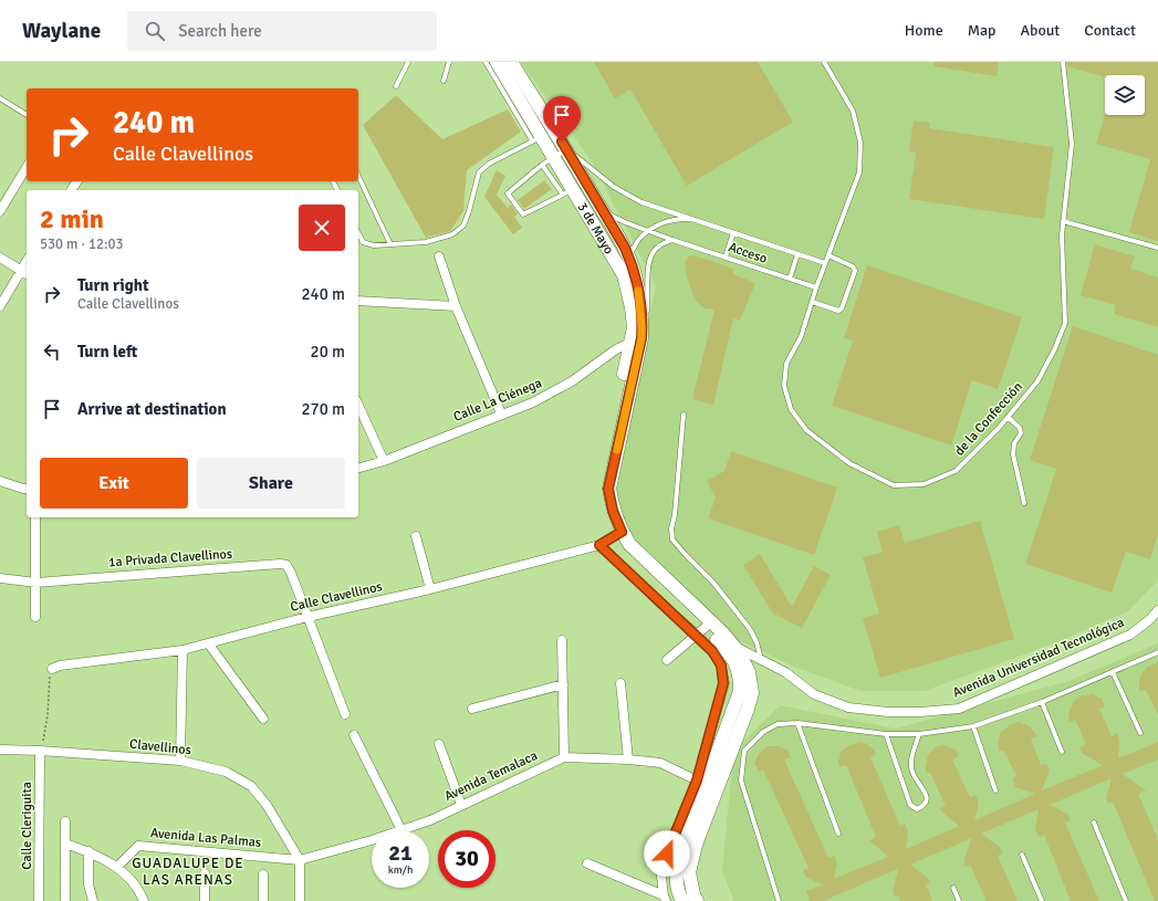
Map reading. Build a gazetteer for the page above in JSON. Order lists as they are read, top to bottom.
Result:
{
  "streets": {
    "main road": ["3 de Mayo"],
    "street": [
      "Calle La Ciénega",
      "1a Privada Clavellinos",
      "Calle Clavellinos",
      "Avenida Universidad Tecnológica",
      "Clavellinos",
      "Avenida Temalaca",
      "Calle Cleriguita",
      "Avenida Las Palmas"
    ],
    "lane": ["Acceso", "de la Confección"]
  },
  "crossings": [
    ["3 de Mayo", "Acceso"],
    ["3 de Mayo", "Calle La Ciénega"],
    ["3 de Mayo", "Calle Clavellinos"],
    ["3 de Mayo", "Avenida Universidad Tecnológica"],
    ["Acceso", "de la Confección"],
    ["1a Privada Clavellinos", "Calle Clavellinos"],
    ["Clavellinos", "Avenida Temalaca"],
    ["Clavellinos", "Calle Cleriguita"],
    ["Clavellinos", "Avenida Las Palmas"],
    ["Avenida Temalaca", "Avenida Las Palmas"]
  ],
  "districts": ["GUADALUPE DE LAS ARENAS"],
  "page": {
    "header": "Waylane",
    "search": "Search here",
    "nav": [
      "Home",
      "Map",
      "About",
      "Contact"
    ],
    "turn": ["240 m", "Calle Clavellinos"],
    "heading": ["2 min", "530 m · 12:03"],
    "list": [
      {
        "name": "Turn right",
        "note": "Calle Clavellinos",
        "value": "240 m"
      },
      {
        "name": "Turn left",
        "value": "20 m"
      },
      {
        "name": "Arrive at destination",
        "value": "270 m"
      }
    ],
    "buttons": ["Exit", "Share"],
    "speed": "21 km/h",
    "limit": "30"
  }
}
